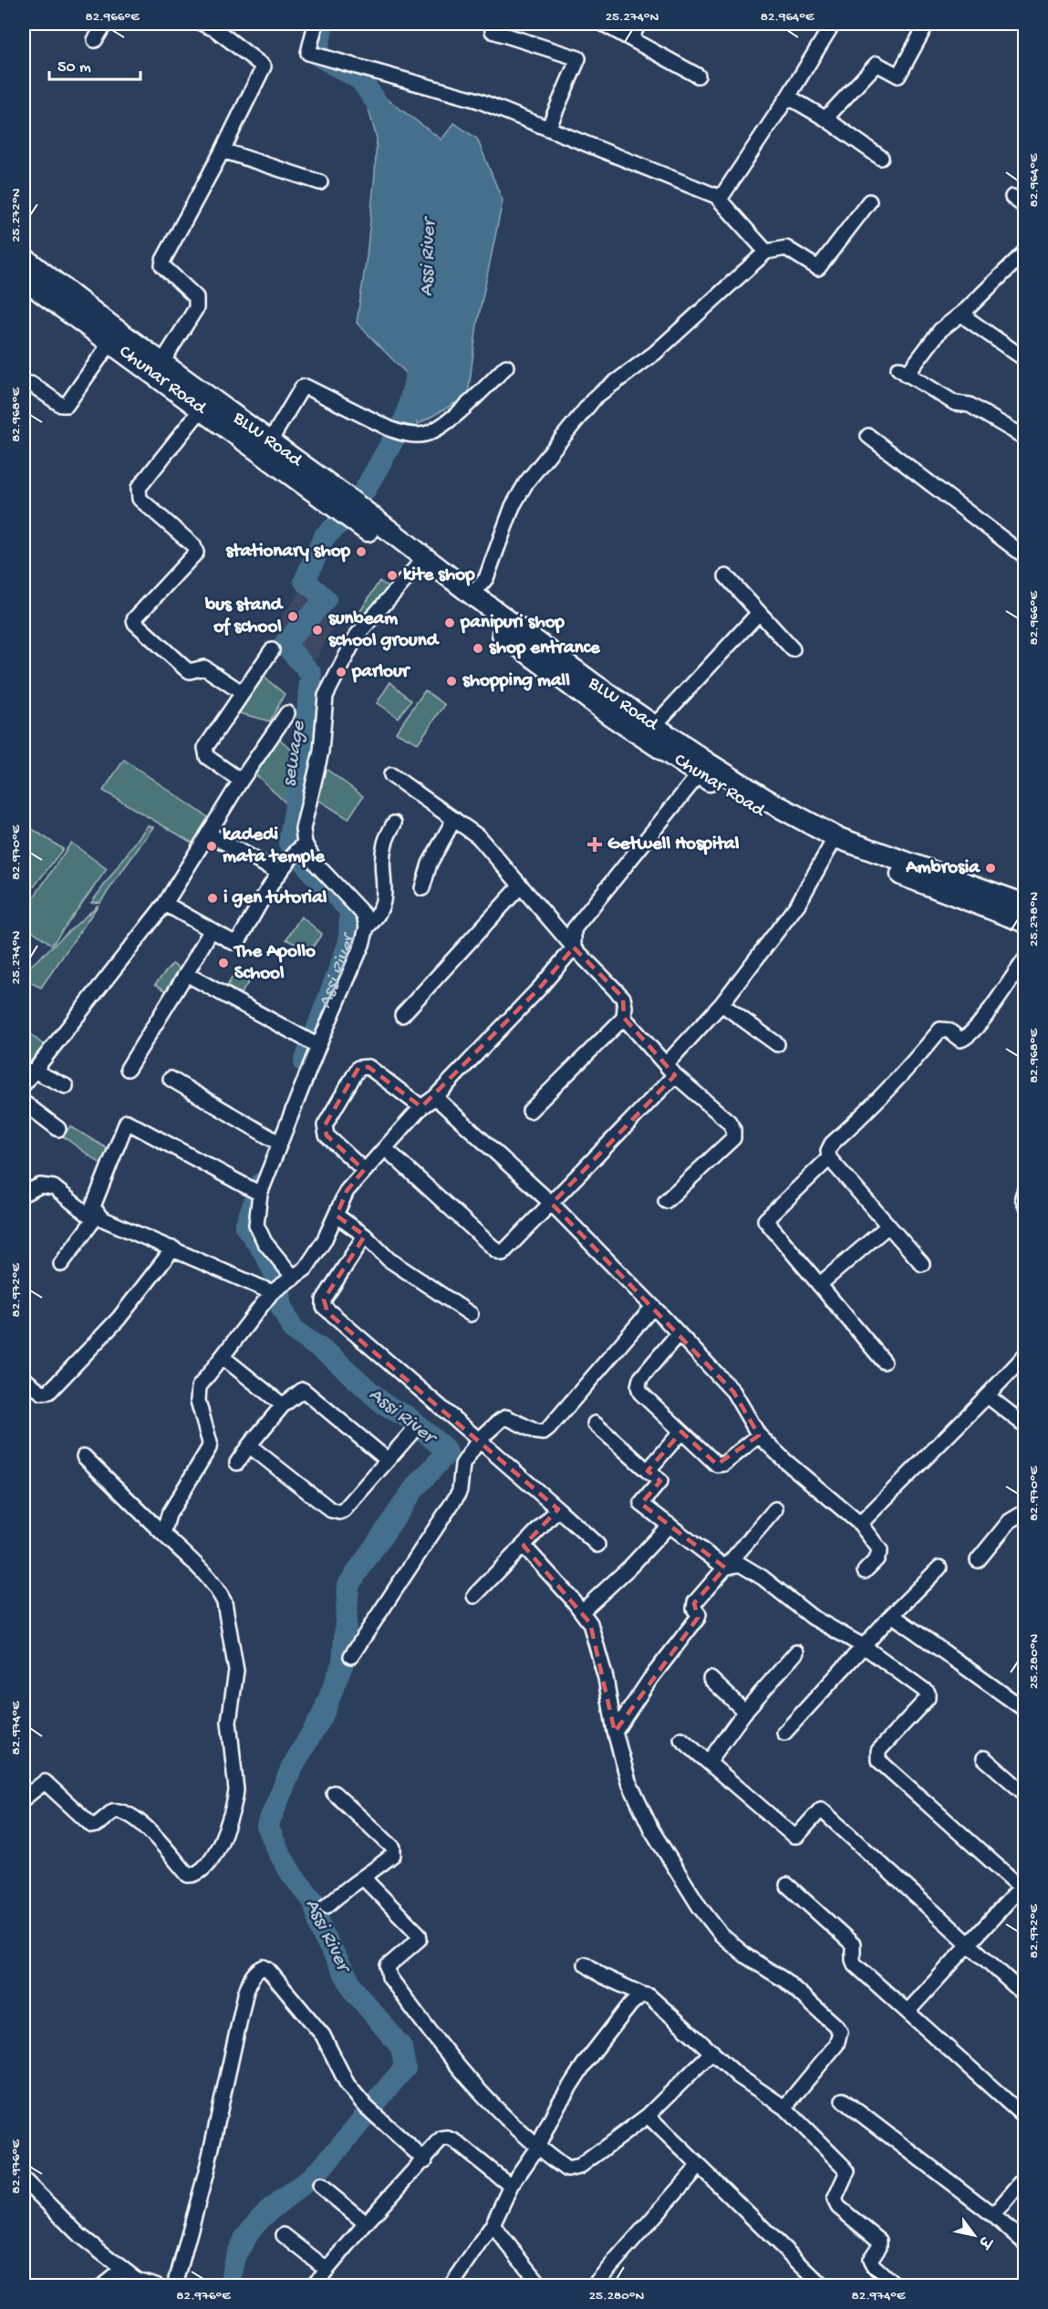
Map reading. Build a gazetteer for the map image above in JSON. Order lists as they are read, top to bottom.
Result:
{
  "streets": {
    "main road": ["Chunar Road", "BLW Road"]
  },
  "crossings": [
    ["Chunar Road", "BLW Road"]
  ],
  "water": ["Assi River", "sewage"],
  "places": {
    "other": [
      "stationary shop",
      "kite shop",
      "bus stand of school",
      "panipuri shop",
      "sunbeam school ground",
      "shop entrance",
      "parlour",
      "shopping mall",
      "kadedi mata temple",
      "Ambrosia",
      "i gen tutorial",
      "The Apollo School"
    ],
    "health": ["Getwell Hospital"]
  },
  "scale_bar": "50 m",
  "north": "bottom right",
  "coordinates": [
    "82.966°E",
    "25.274°N",
    "82.964°E",
    "25.272°N",
    "82.968°E",
    "82.970°E",
    "25.278°N",
    "82.972°E",
    "25.280°N",
    "82.974°E",
    "82.976°E"
  ]
}
